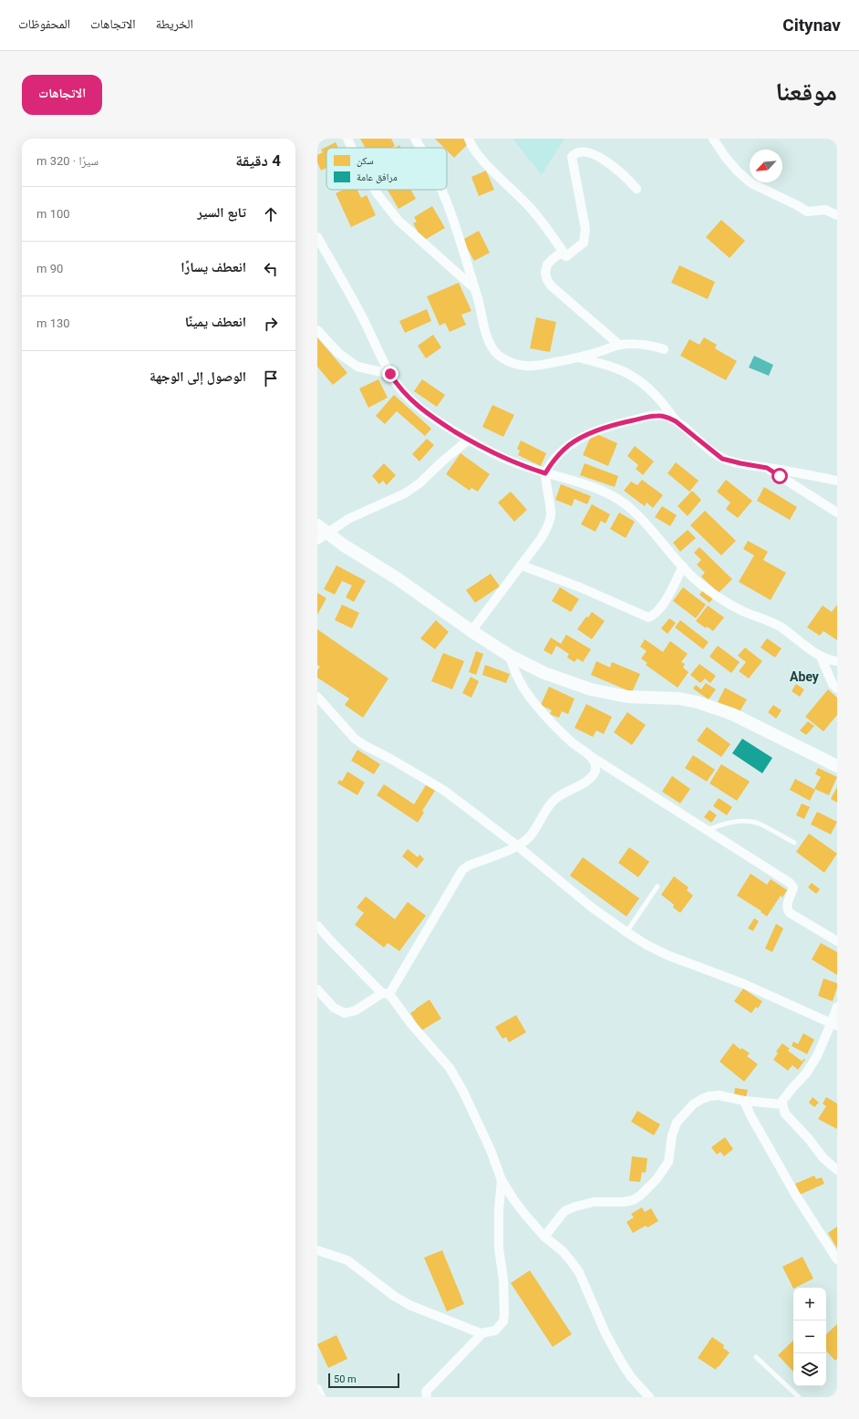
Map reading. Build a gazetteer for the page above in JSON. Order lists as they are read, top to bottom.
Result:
{
  "districts": ["Abey"],
  "legend": ["سكن", "مرافق عامة"],
  "scale_bar": "50 m",
  "north": "bottom left",
  "page": {
    "header": "Citynav",
    "nav": ["الخريطة", "الاتجاهات", "المحفوظات"],
    "title": "موقعنا",
    "buttons": "الاتجاهات",
    "heading": ["4 دقيقة", "سيرًا · 320 m"],
    "list": [
      ["تابع السير", "100 m"],
      ["انعطف يسارًا", "90 m"],
      ["انعطف يمينًا", "130 m"],
      "الوصول إلى الوجهة"
    ],
    "map_buttons": ["+", "−"],
    "scale": "50 m"
  }
}
